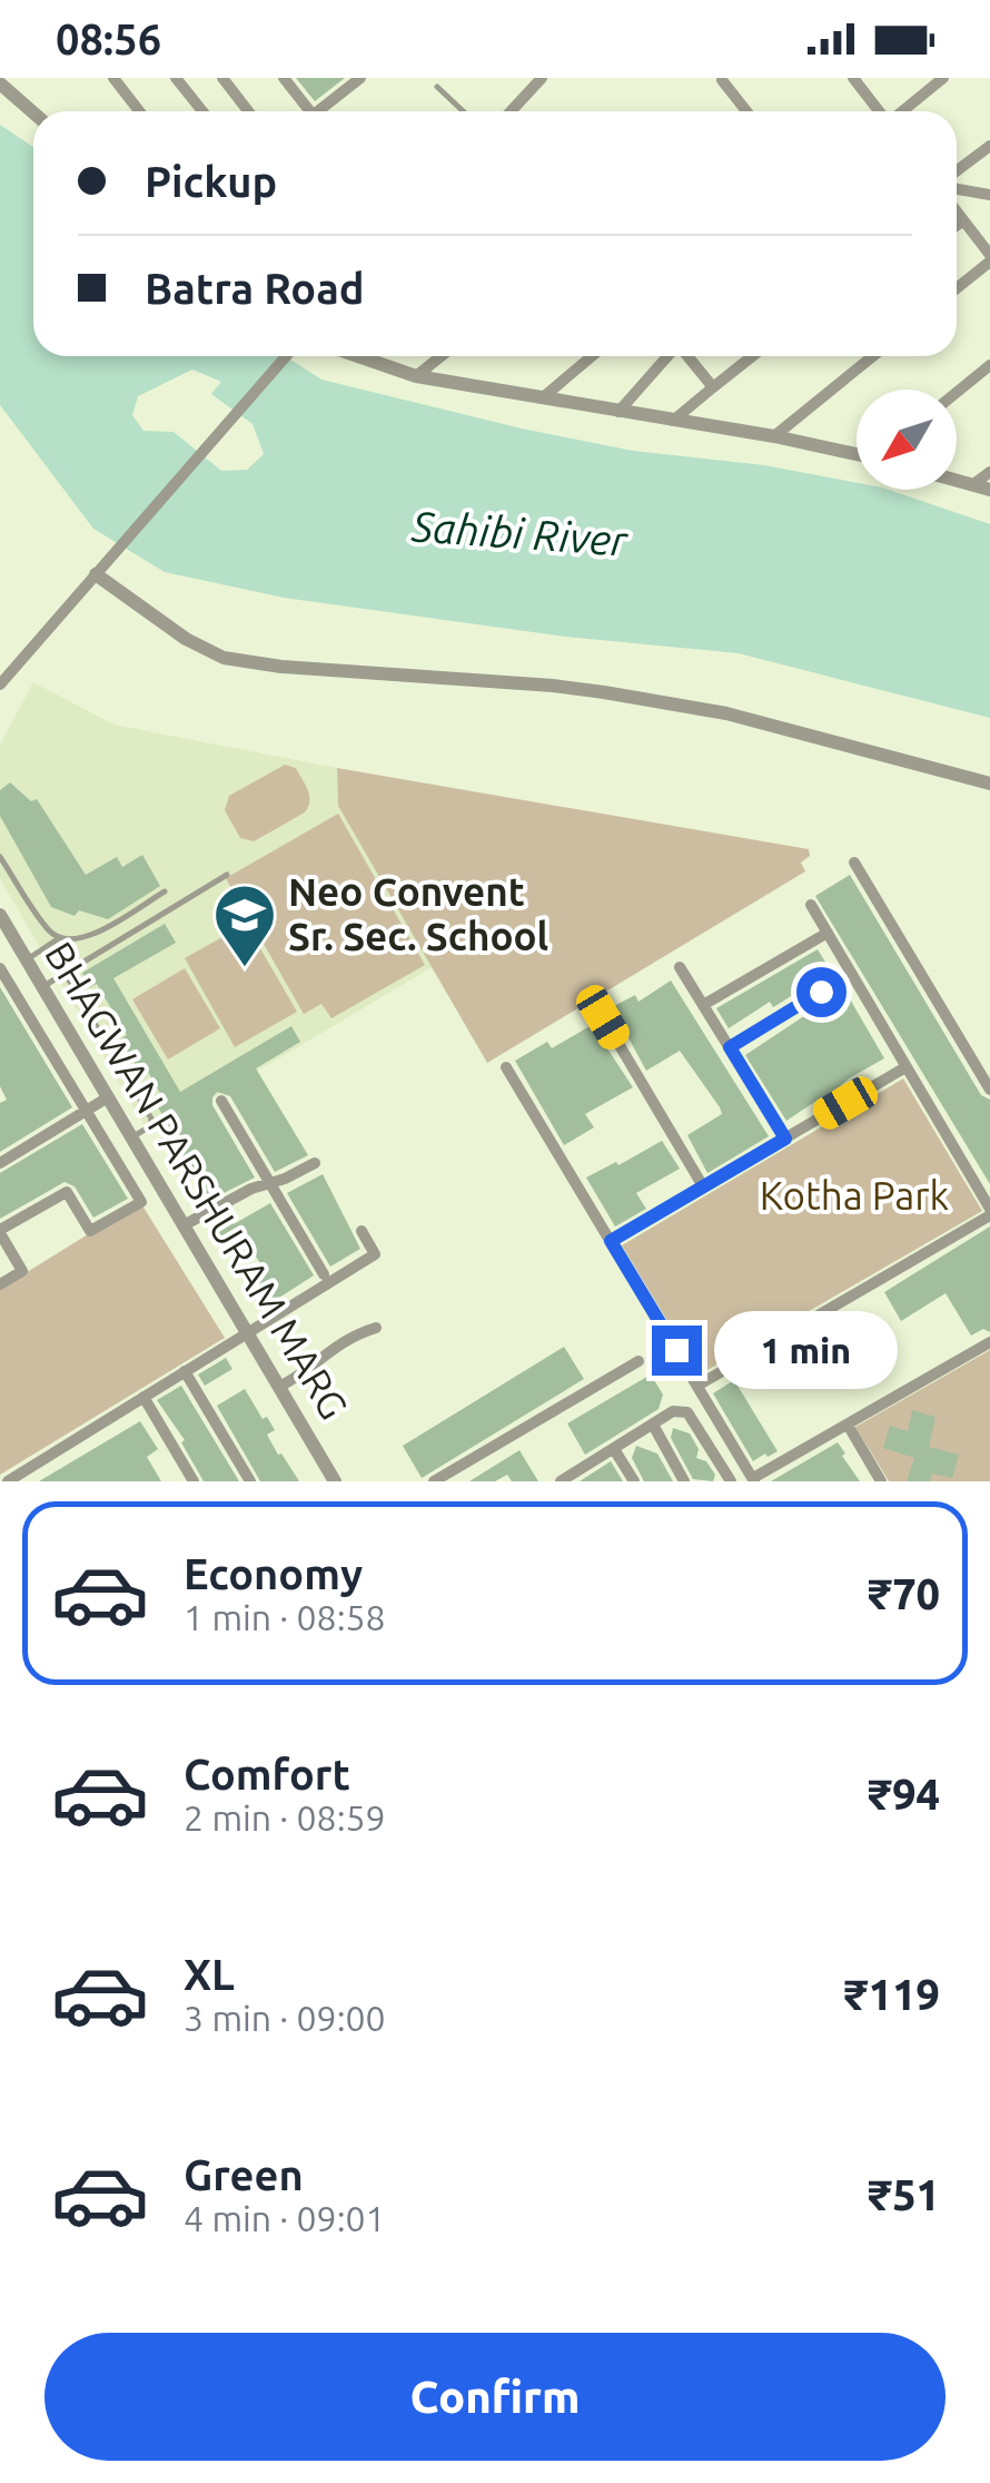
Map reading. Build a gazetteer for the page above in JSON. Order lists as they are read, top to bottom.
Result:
{
  "streets": {
    "street": ["BHAGWAN PARSHURAM MARG"]
  },
  "water": ["Sahibi River"],
  "parks": ["Kotha Park"],
  "places": {
    "school or university": ["Neo Convent Sr. Sec. School"]
  },
  "north": "bottom left",
  "page": {
    "status": "08:56",
    "banner": ["Pickup", "Batra Road"],
    "bubble": "1 min",
    "list": [
      {
        "name": "Economy",
        "note": "1 min · 08:58",
        "value": "₹70"
      },
      {
        "name": "Comfort",
        "note": "2 min · 08:59",
        "value": "₹94"
      },
      {
        "name": "XL",
        "note": "3 min · 09:00",
        "value": "₹119"
      },
      {
        "name": "Green",
        "note": "4 min · 09:01",
        "value": "₹51"
      }
    ],
    "buttons": "Confirm"
  }
}
